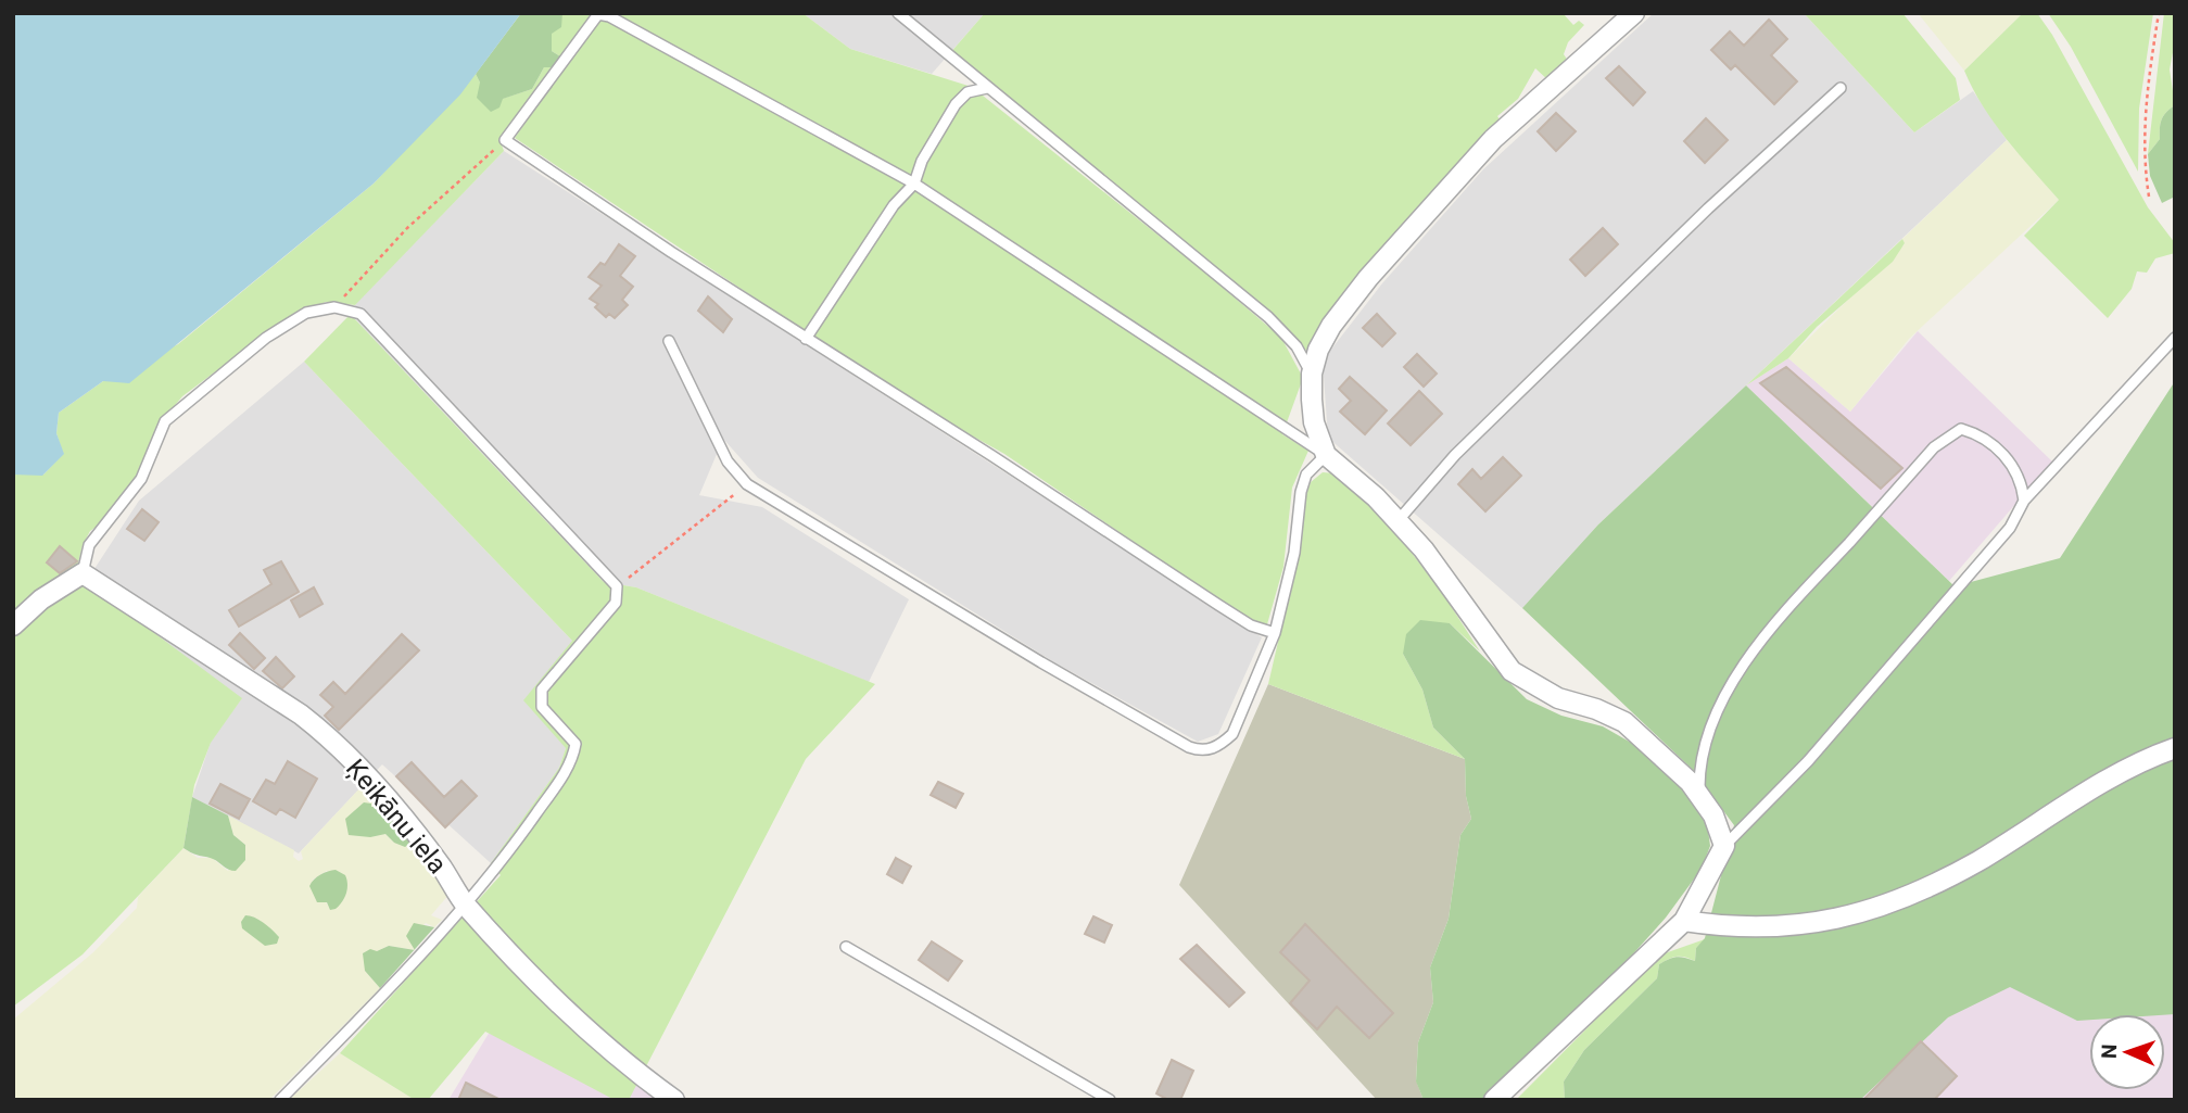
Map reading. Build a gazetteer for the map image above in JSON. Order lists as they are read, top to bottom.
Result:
{
  "streets": {
    "street": ["Ķeikānu iela"]
  },
  "north": "left"
}
